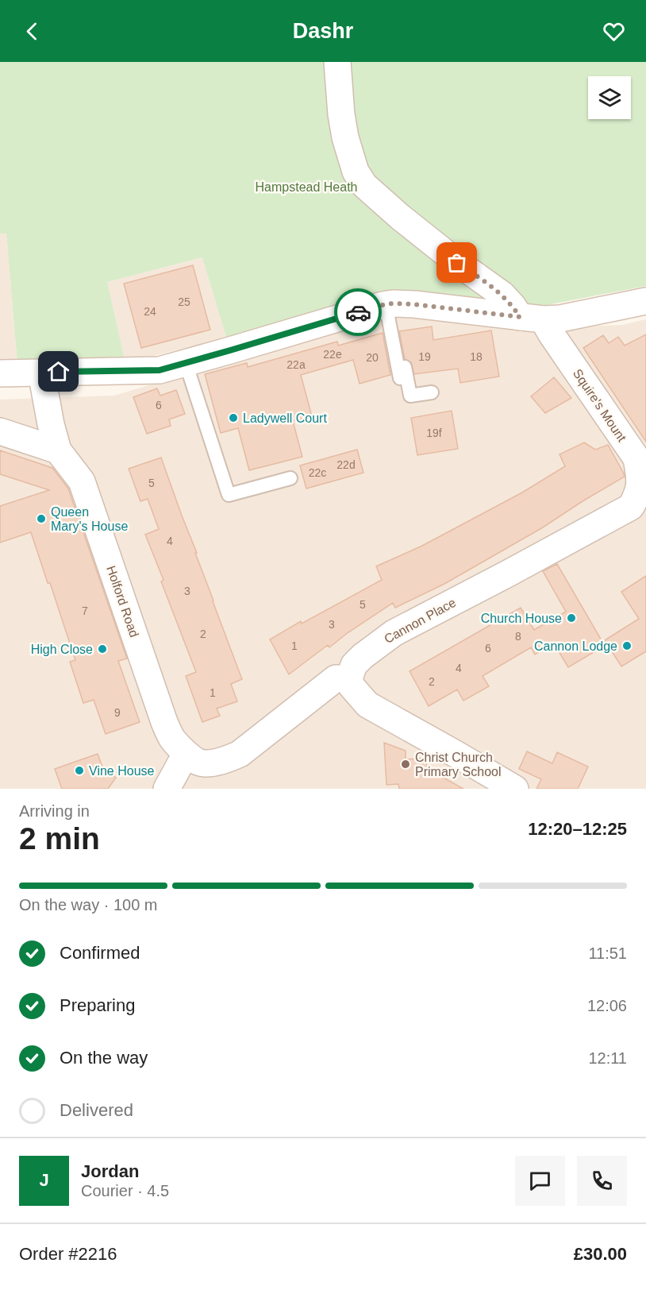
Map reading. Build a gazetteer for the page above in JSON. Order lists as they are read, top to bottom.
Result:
{
  "streets": {
    "street": ["Squire's Mount", "Holford Road", "Cannon Place"]
  },
  "crossings": [
    ["Squire's Mount", "Cannon Place"]
  ],
  "parks": ["Hampstead Heath"],
  "places": [
    "Ladywell Court",
    "Queen Mary's House",
    "Church House",
    "Cannon Lodge",
    "High Close",
    "Christ Church Primary School",
    "Vine House"
  ],
  "house_numbers": [
    "25",
    "24",
    "22e",
    "19",
    "18",
    "20",
    "22a",
    "6",
    "19f",
    "22d",
    "22c",
    "5",
    "4",
    "3",
    "5",
    "7",
    "3",
    "2",
    "8",
    "1",
    "6",
    "4",
    "2",
    "1",
    "9"
  ],
  "page": {
    "header": "Dashr",
    "heading": ["2 min", "Arriving in", "12:20–12:25"],
    "panel": [
      "Jordan",
      "Courier · 4.5",
      "Order #2216",
      "£30.00"
    ],
    "bar": "On the way · 100 m",
    "list": [
      ["Confirmed", "11:51"],
      ["Preparing", "12:06"],
      ["On the way", "12:11"],
      "Delivered"
    ],
    "round": "J"
  }
}
